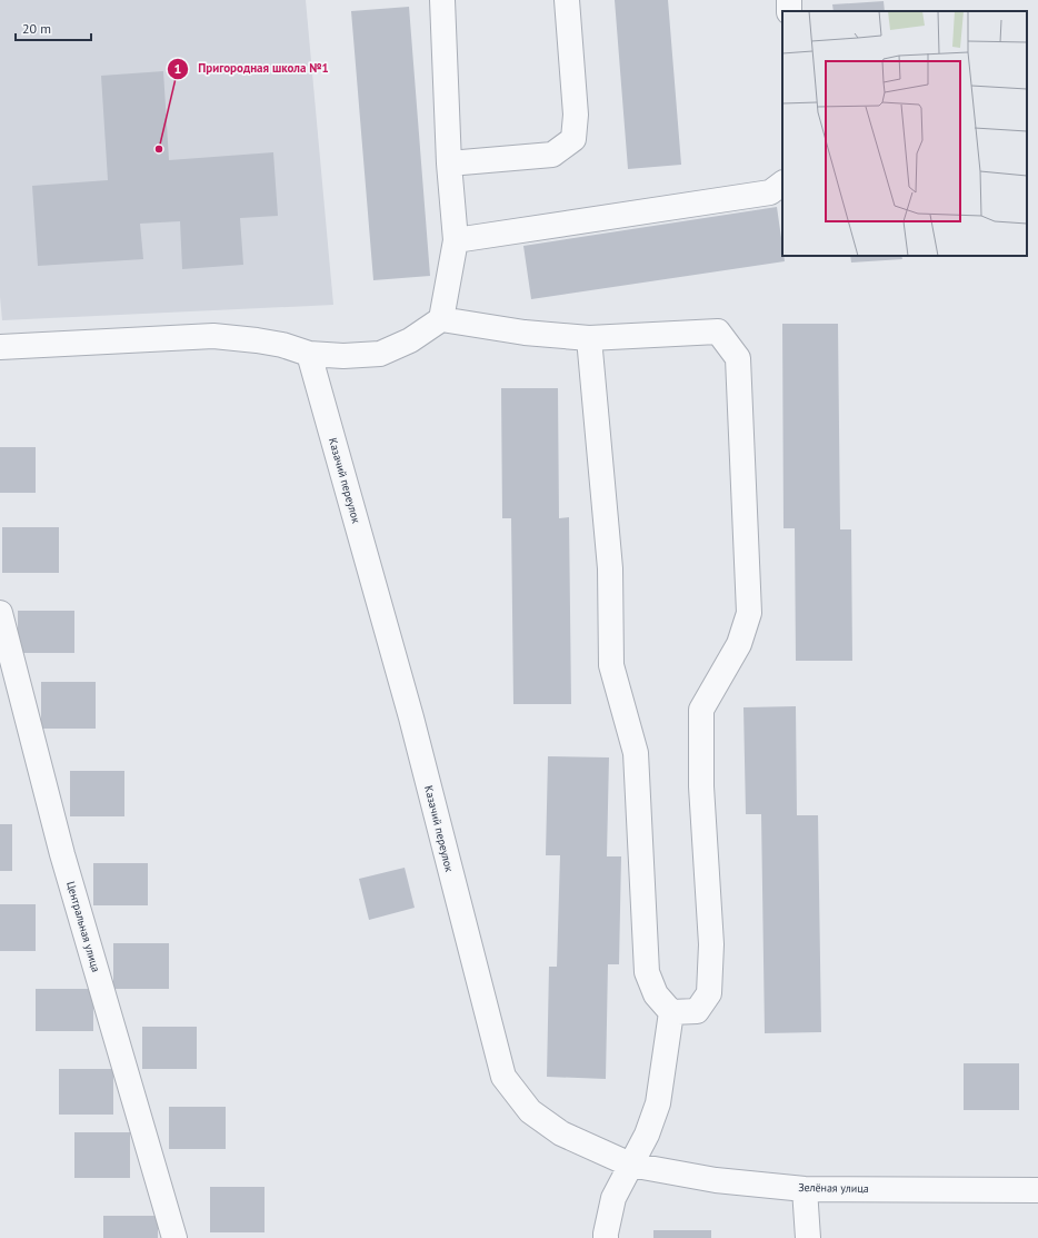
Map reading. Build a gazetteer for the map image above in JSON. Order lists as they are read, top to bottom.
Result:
{
  "streets": {
    "street": ["Казачий переулок", "Центральная улица", "Зелёная улица"]
  },
  "crossings": [
    ["Казачий переулок", "Зелёная улица"]
  ],
  "places": ["Пригородная школа №1"],
  "scale_bar": "20 m"
}
